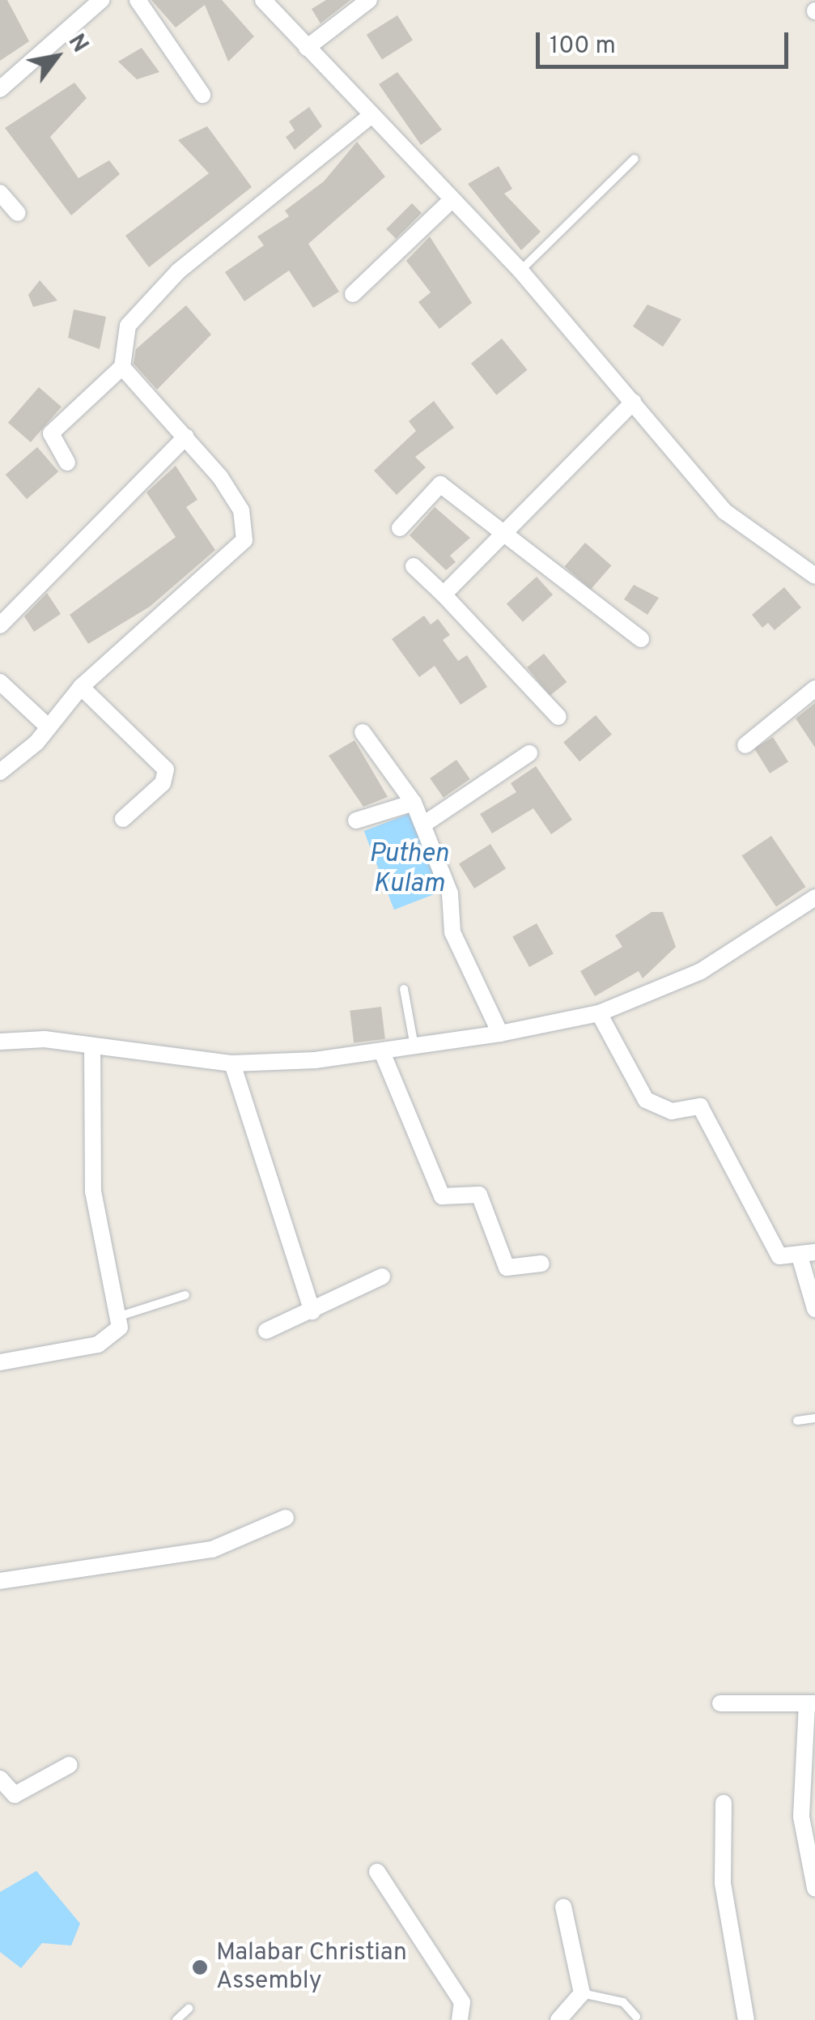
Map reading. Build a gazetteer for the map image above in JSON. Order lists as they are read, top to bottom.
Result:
{
  "water": ["Puthen Kulam"],
  "places": ["Malabar Christian Assembly"],
  "scale_bar": "100 m",
  "north": "top right"
}
